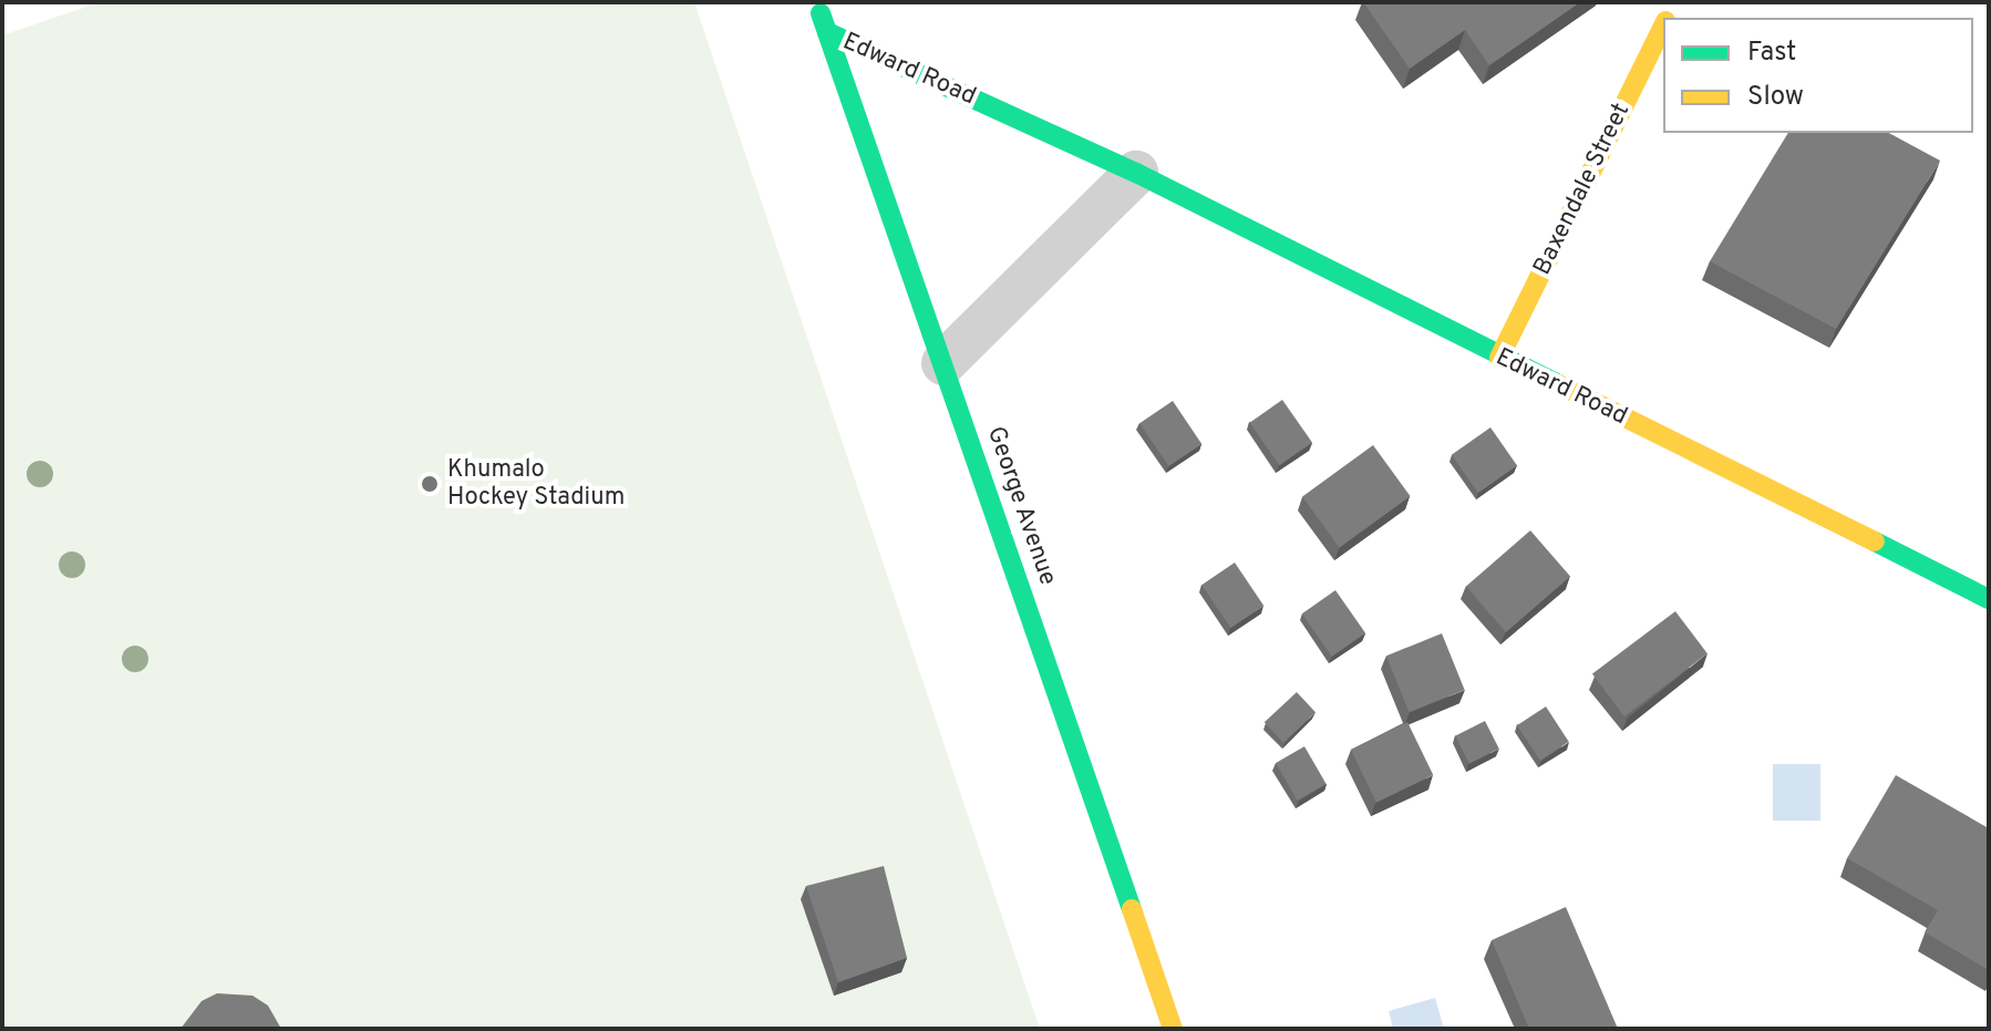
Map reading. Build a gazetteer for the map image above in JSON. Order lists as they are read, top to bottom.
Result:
{
  "streets": {
    "street": ["Edward Road", "Baxendale Street", "George Avenue"]
  },
  "crossings": [
    ["Edward Road", "Baxendale Street"],
    ["Edward Road", "George Avenue"]
  ],
  "places": ["Khumalo Hockey Stadium"],
  "legend": ["Fast", "Slow"]
}
